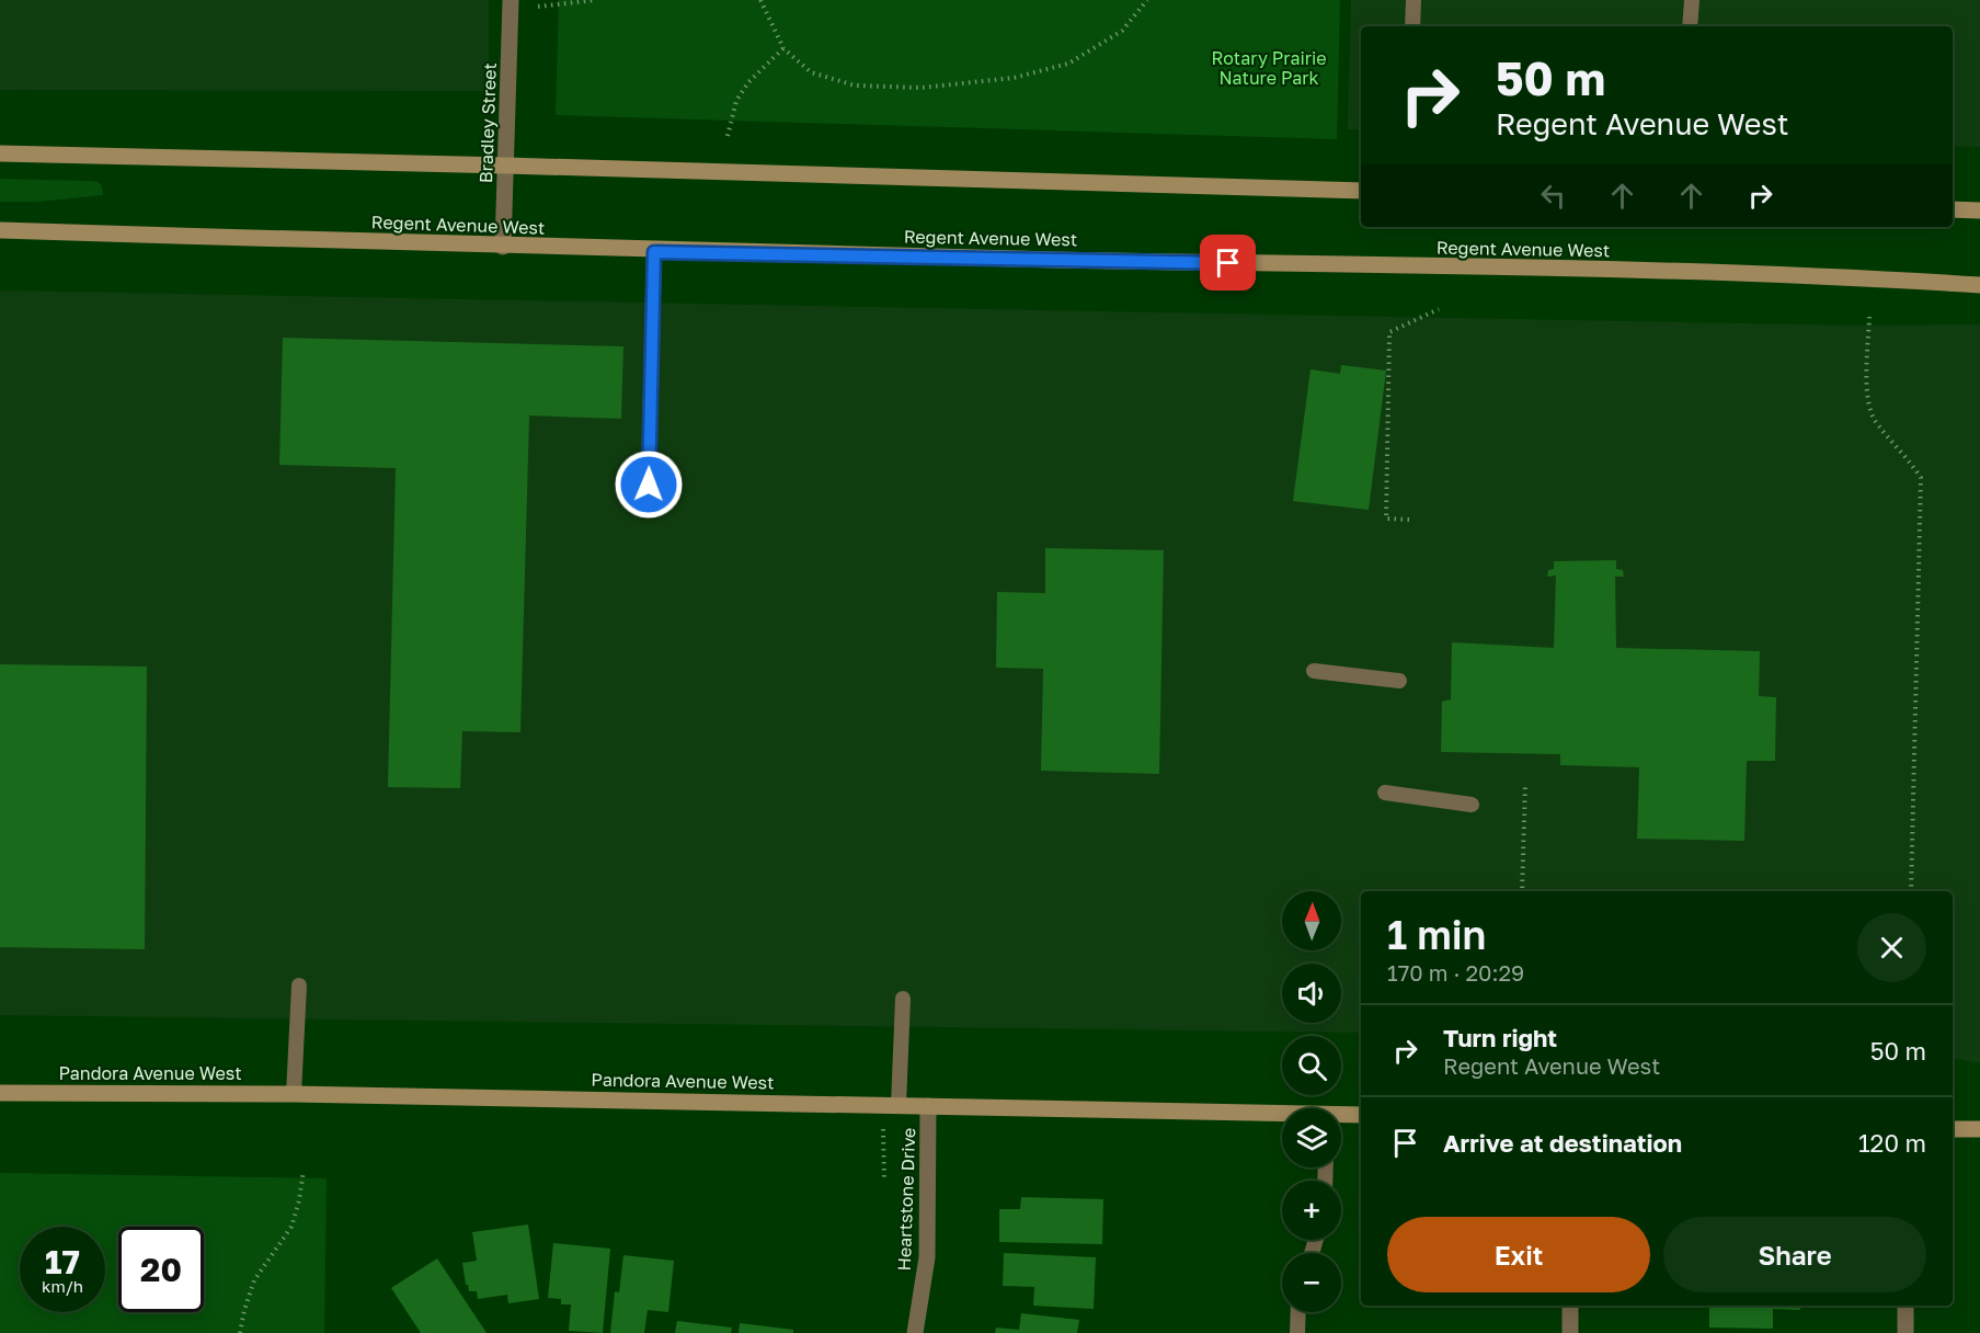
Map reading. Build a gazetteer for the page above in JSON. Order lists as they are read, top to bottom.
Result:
{
  "streets": {
    "main road": ["Regent Avenue West", "Pandora Avenue West"],
    "street": ["Bradley Street", "Heartstone Drive"]
  },
  "crossings": [
    ["Bradley Street", "Regent Avenue West"],
    ["Pandora Avenue West", "Heartstone Drive"]
  ],
  "parks": ["Rotary Prairie Nature Park"],
  "north": "top",
  "page": {
    "turn": ["50 m", "Regent Avenue West"],
    "map_buttons": ["+", "−"],
    "heading": ["1 min", "170 m · 20:29"],
    "list": [
      {
        "name": "Turn right",
        "note": "Regent Avenue West",
        "value": "50 m"
      },
      {
        "name": "Arrive at destination",
        "value": "120 m"
      }
    ],
    "buttons": ["Exit", "Share"],
    "speed": "17 km/h",
    "limit": "20"
  }
}
